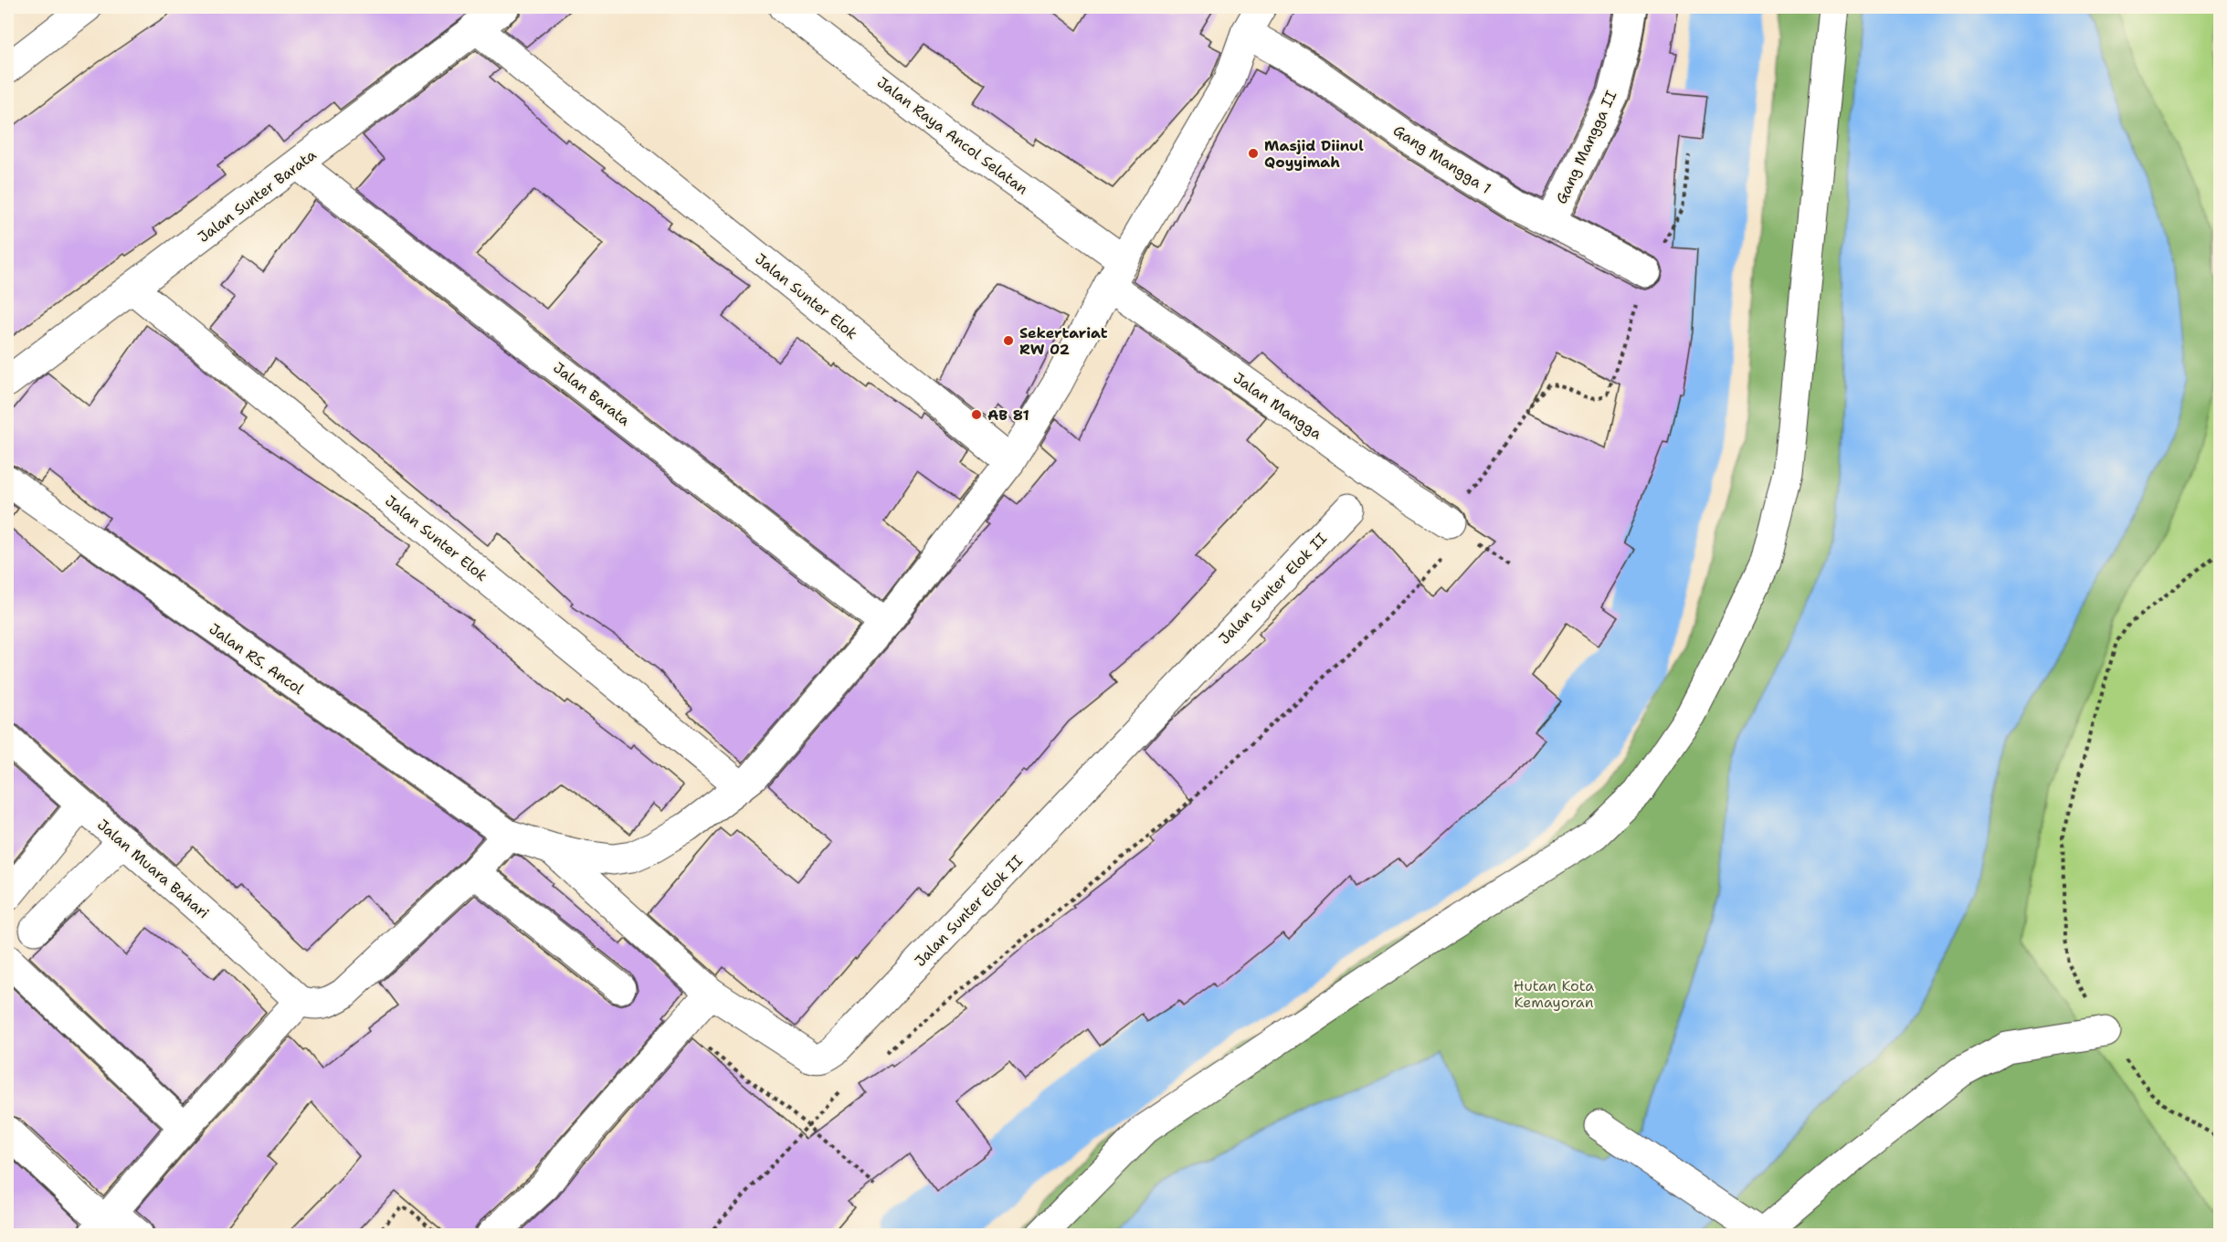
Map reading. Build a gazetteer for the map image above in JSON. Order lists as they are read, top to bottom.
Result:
{
  "streets": {
    "street": [
      "Jalan Raya Ancol Selatan",
      "Gang Mangga II",
      "Gang Mangga 1",
      "Jalan Sunter Barata",
      "Jalan Sunter Elok",
      "Jalan Barata",
      "Jalan Mangga",
      "Jalan Sunter Elok II",
      "Jalan RS. Ancol",
      "Jalan Muara Bahari"
    ]
  },
  "crossings": [
    ["Jalan Raya Ancol Selatan", "Jalan Mangga"],
    ["Gang Mangga II", "Gang Mangga 1"],
    ["Jalan Sunter Barata", "Jalan Sunter Elok"],
    ["Jalan Sunter Barata", "Jalan Barata"]
  ],
  "parks": ["Hutan Kota Kemayoran"],
  "places": ["Masjid Diinul Qoyyimah", "Sekertariat RW 02", "AB 81"]
}
